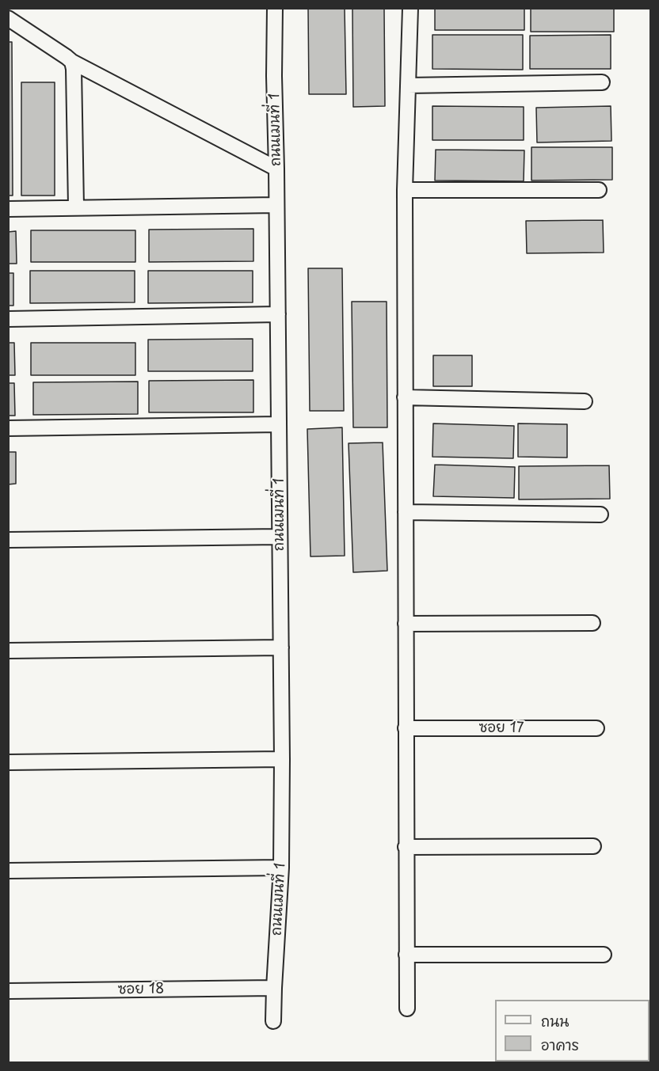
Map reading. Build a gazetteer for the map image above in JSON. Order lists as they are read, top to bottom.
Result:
{
  "streets": {
    "street": ["ถนนเมนที่ 1", "ซอย 17", "ซอย 18"]
  },
  "crossings": [
    ["ถนนเมนที่ 1", "ซอย 18"]
  ],
  "legend": ["ถนน", "อาคาร"]
}
